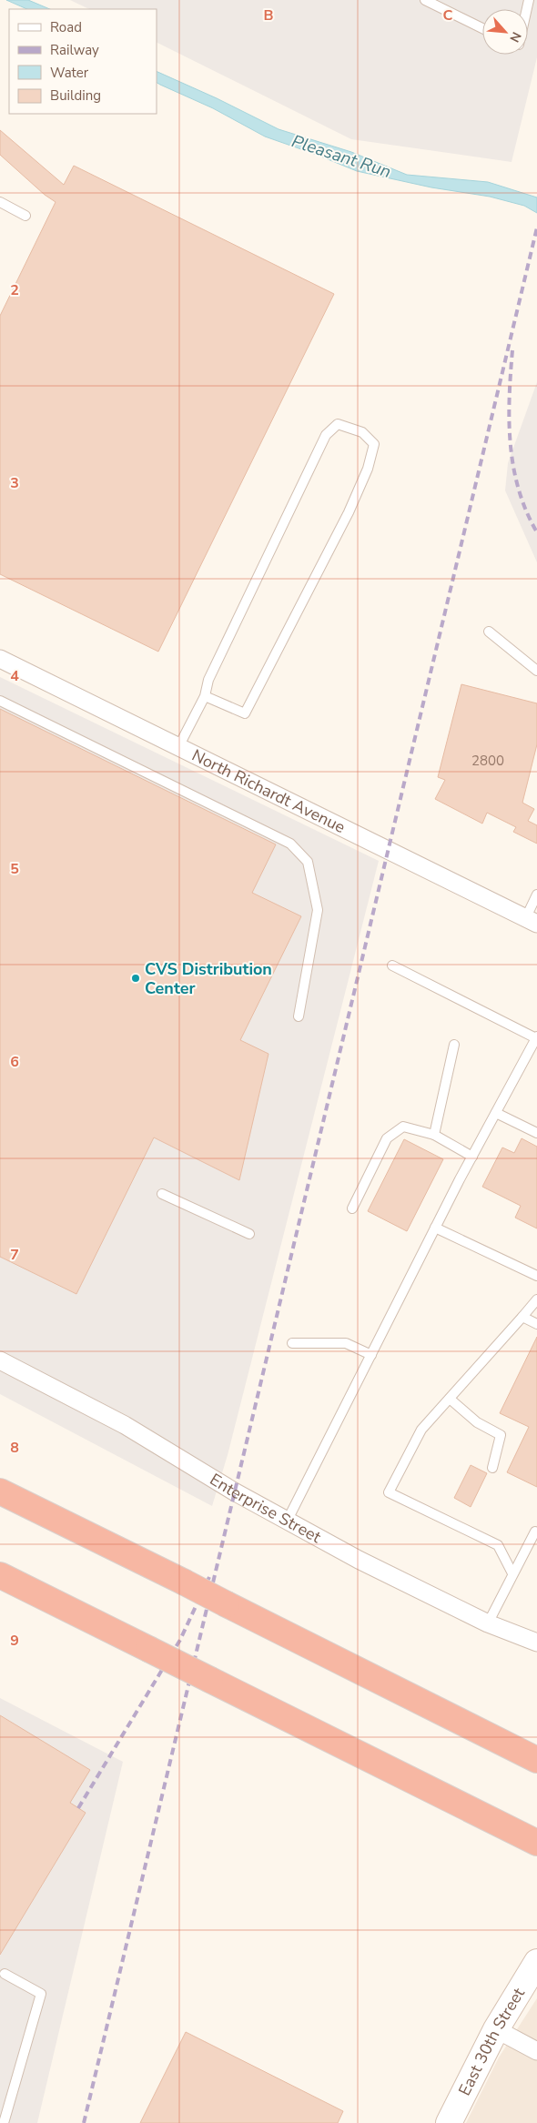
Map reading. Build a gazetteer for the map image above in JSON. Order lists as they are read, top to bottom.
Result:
{
  "streets": {
    "main road": ["East 30th Street"],
    "street": ["North Richardt Avenue", "Enterprise Street"]
  },
  "water": ["Pleasant Run"],
  "places": ["CVS Distribution Center"],
  "house_numbers": ["2800"],
  "legend": [
    "Road",
    "Railway",
    "Water",
    "Building"
  ],
  "north": "bottom right",
  "grid": {
    "columns": ["B", "C"],
    "rows": [
      "2",
      "3",
      "4",
      "5",
      "6",
      "7",
      "8",
      "9"
    ]
  }
}
